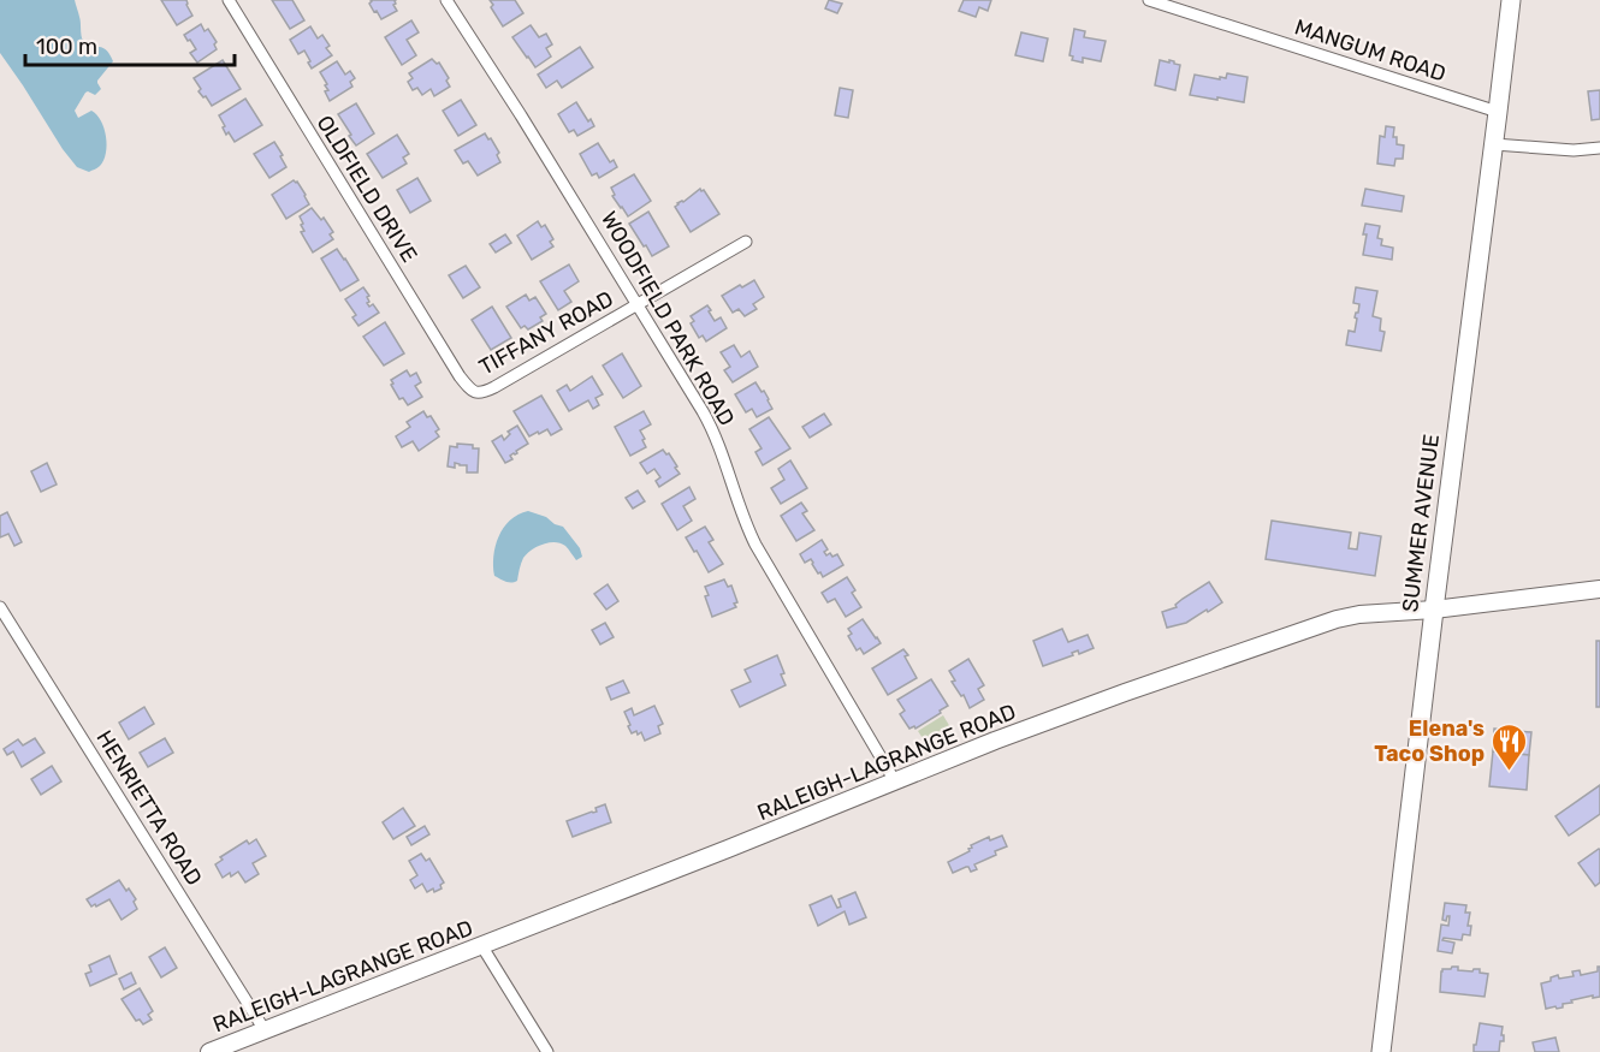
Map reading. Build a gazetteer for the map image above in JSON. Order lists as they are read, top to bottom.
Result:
{
  "streets": {
    "main road": ["SUMMER AVENUE", "RALEIGH-LAGRANGE ROAD"],
    "street": [
      "MANGUM ROAD",
      "OLDFIELD DRIVE",
      "WOODFIELD PARK ROAD",
      "TIFFANY ROAD",
      "HENRIETTA ROAD"
    ]
  },
  "crossings": [
    ["MANGUM ROAD", "SUMMER AVENUE"],
    ["OLDFIELD DRIVE", "TIFFANY ROAD"],
    ["WOODFIELD PARK ROAD", "TIFFANY ROAD"],
    ["WOODFIELD PARK ROAD", "RALEIGH-LAGRANGE ROAD"],
    ["SUMMER AVENUE", "RALEIGH-LAGRANGE ROAD"],
    ["RALEIGH-LAGRANGE ROAD", "HENRIETTA ROAD"]
  ],
  "places": {
    "restaurant": ["Elena's Taco Shop"]
  },
  "scale_bar": "100 m"
}
